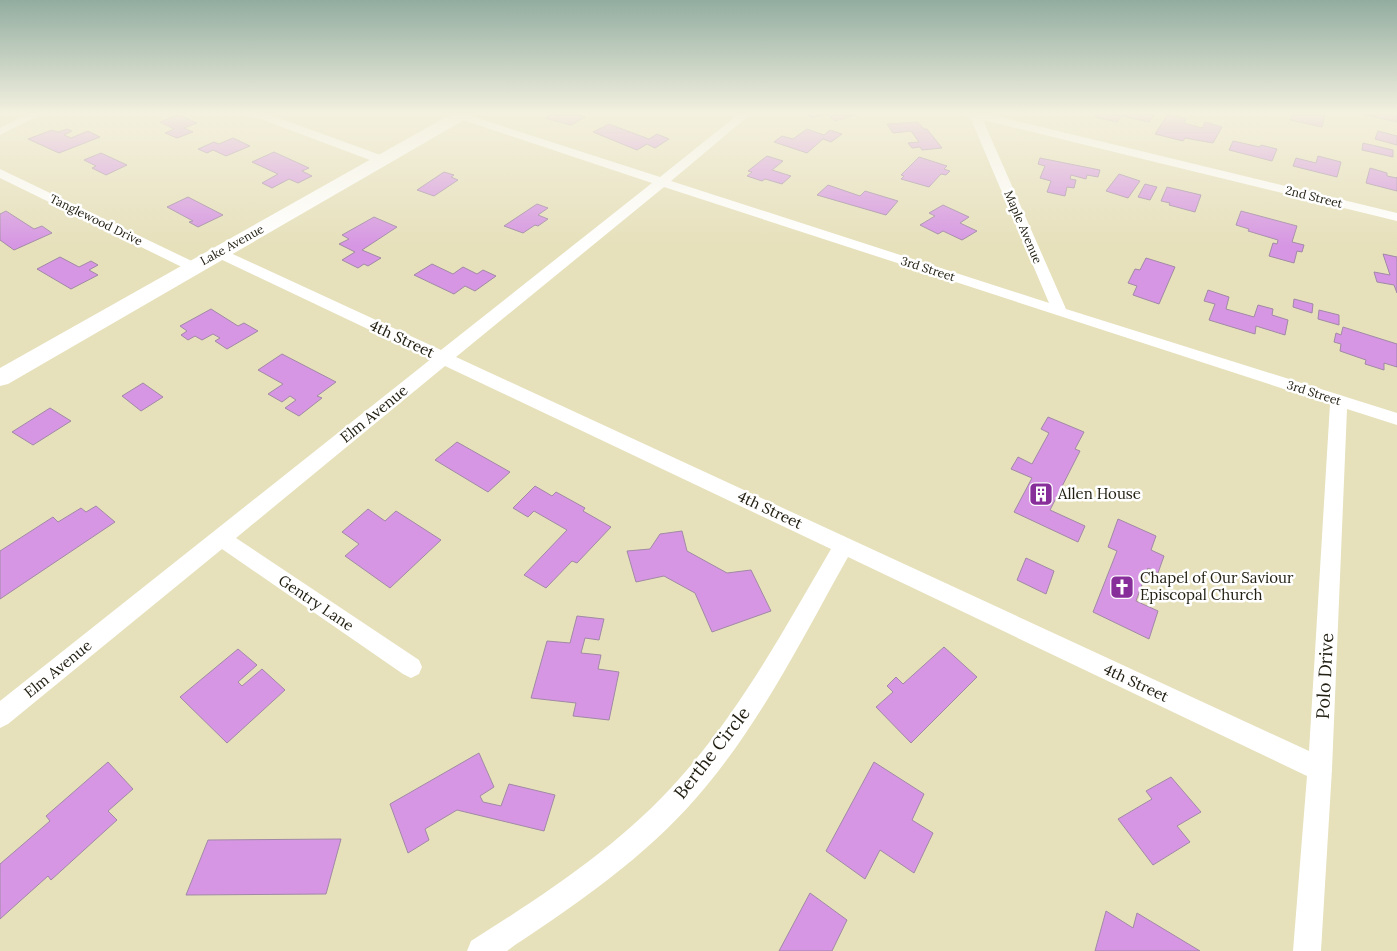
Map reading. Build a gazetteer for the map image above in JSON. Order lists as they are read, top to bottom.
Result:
{
  "streets": {
    "main road": ["Lake Avenue"],
    "street": [
      "2nd Street",
      "Tanglewood Drive",
      "Maple Avenue",
      "3rd Street",
      "4th Street",
      "Elm Avenue",
      "Gentry Lane",
      "Polo Drive",
      "Berthe Circle"
    ]
  },
  "crossings": [
    ["Tanglewood Drive", "Lake Avenue"],
    ["Maple Avenue", "3rd Street"],
    ["Lake Avenue", "4th Street"],
    ["3rd Street", "Elm Avenue"],
    ["3rd Street", "Polo Drive"],
    ["4th Street", "Elm Avenue"],
    ["4th Street", "Polo Drive"],
    ["4th Street", "Berthe Circle"],
    ["Elm Avenue", "Gentry Lane"]
  ],
  "places": {
    "building": ["Allen House"],
    "church": ["Chapel of Our Saviour Episcopal Church"]
  }
}
